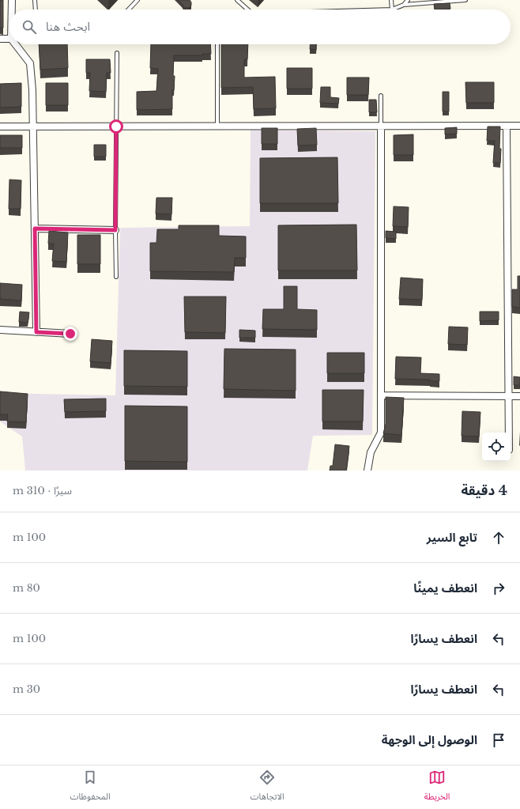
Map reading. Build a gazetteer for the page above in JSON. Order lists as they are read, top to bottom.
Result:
{
  "page": {
    "search": "ابحث هنا",
    "heading": ["4 دقيقة", "سيرًا · 310 m"],
    "list": [
      ["تابع السير", "100 m"],
      ["انعطف يمينًا", "80 m"],
      ["انعطف يسارًا", "100 m"],
      ["انعطف يسارًا", "30 m"],
      "الوصول إلى الوجهة"
    ],
    "nav": ["الخريطة", "الاتجاهات", "المحفوظات"]
  }
}
